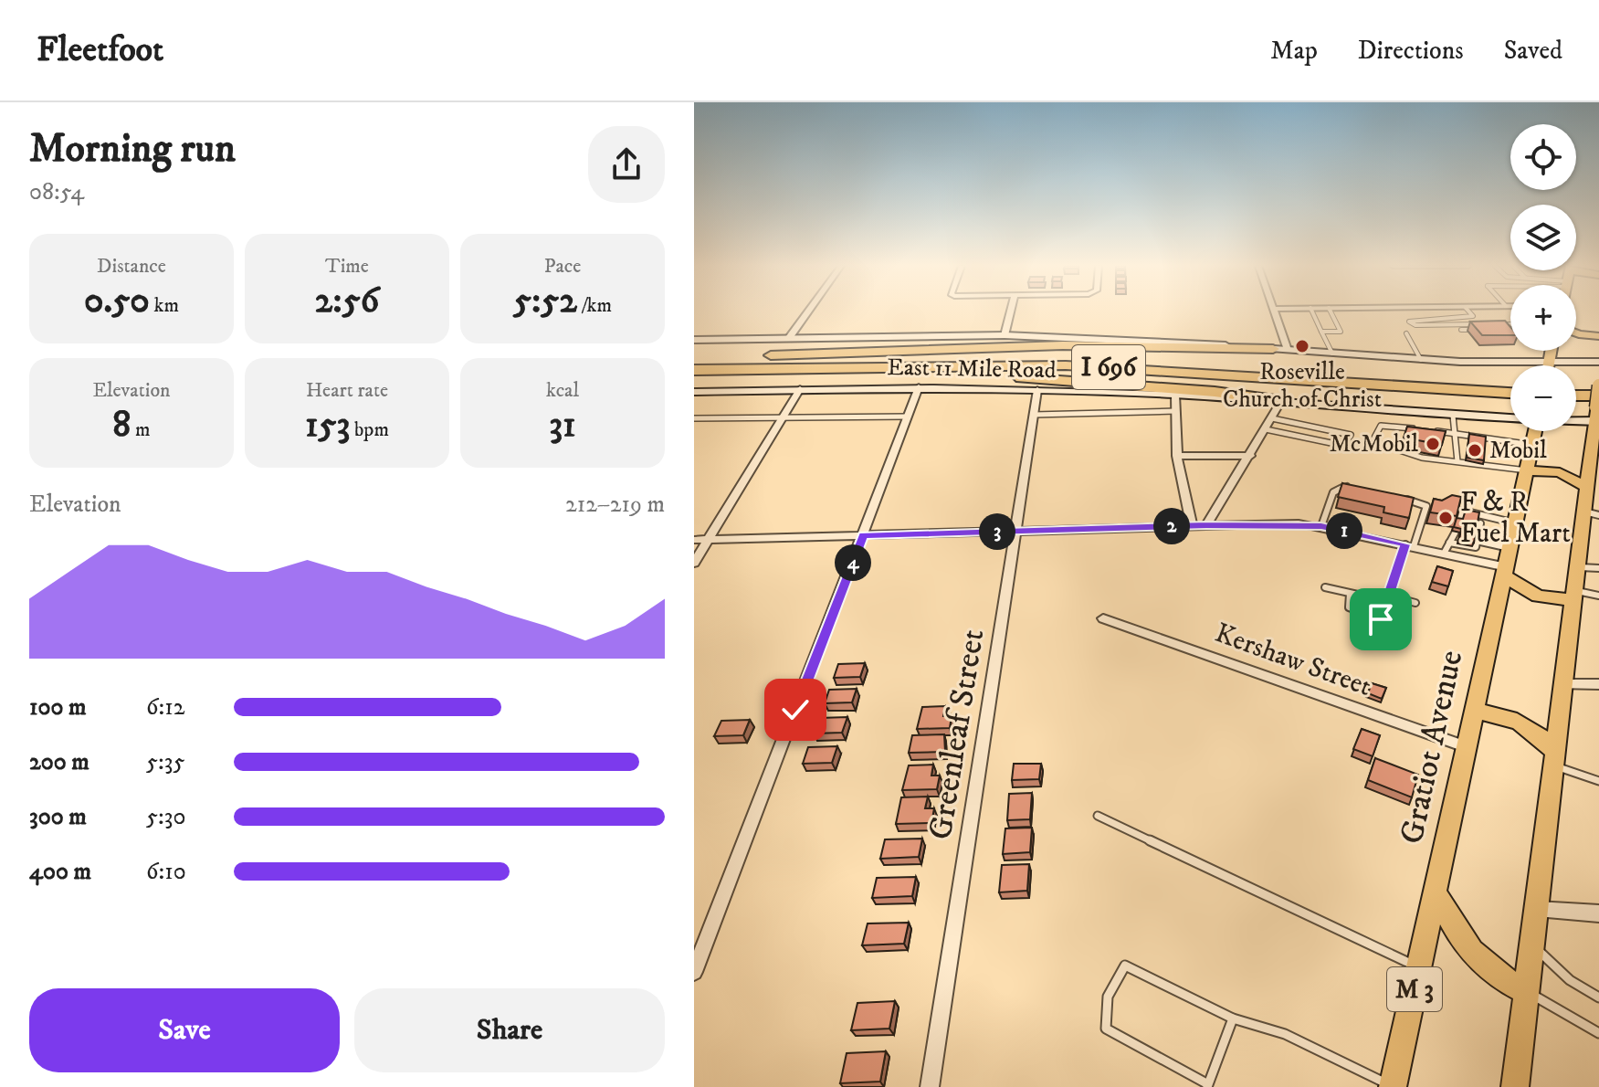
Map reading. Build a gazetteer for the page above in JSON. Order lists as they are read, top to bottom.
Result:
{
  "streets": {
    "highway": ["I 696"],
    "main road": ["East 11 Mile Road", "Gratiot Avenue", "M 3"],
    "street": ["Kershaw Street", "Greenleaf Street"]
  },
  "crossings": [
    ["East 11 Mile Road", "Greenleaf Street"],
    ["Kershaw Street", "Gratiot Avenue"]
  ],
  "places": [
    "Roseville Church of Christ",
    "McMobil",
    "Mobil",
    "F & R Fuel Mart"
  ],
  "page": {
    "header": "Fleetfoot",
    "nav": ["Map", "Directions", "Saved"],
    "heading": ["Morning run", "08:54"],
    "map_buttons": ["+", "−"],
    "stats": [
      ["Distance", "0.50 km"],
      ["Time", "2:56"],
      ["Pace", "5:52 /km"],
      ["Elevation", "8 m"],
      ["Heart rate", "153 bpm"],
      ["kcal", "31"]
    ],
    "chart": ["Elevation", "212–219 m"],
    "pins": [
      "2",
      "1",
      "3",
      "4"
    ],
    "list": [
      {
        "name": "100 m",
        "note": "6:12"
      },
      {
        "name": "200 m",
        "note": "5:35"
      },
      {
        "name": "300 m",
        "note": "5:30"
      },
      {
        "name": "400 m",
        "note": "6:10"
      }
    ],
    "buttons": ["Save", "Share"]
  }
}
